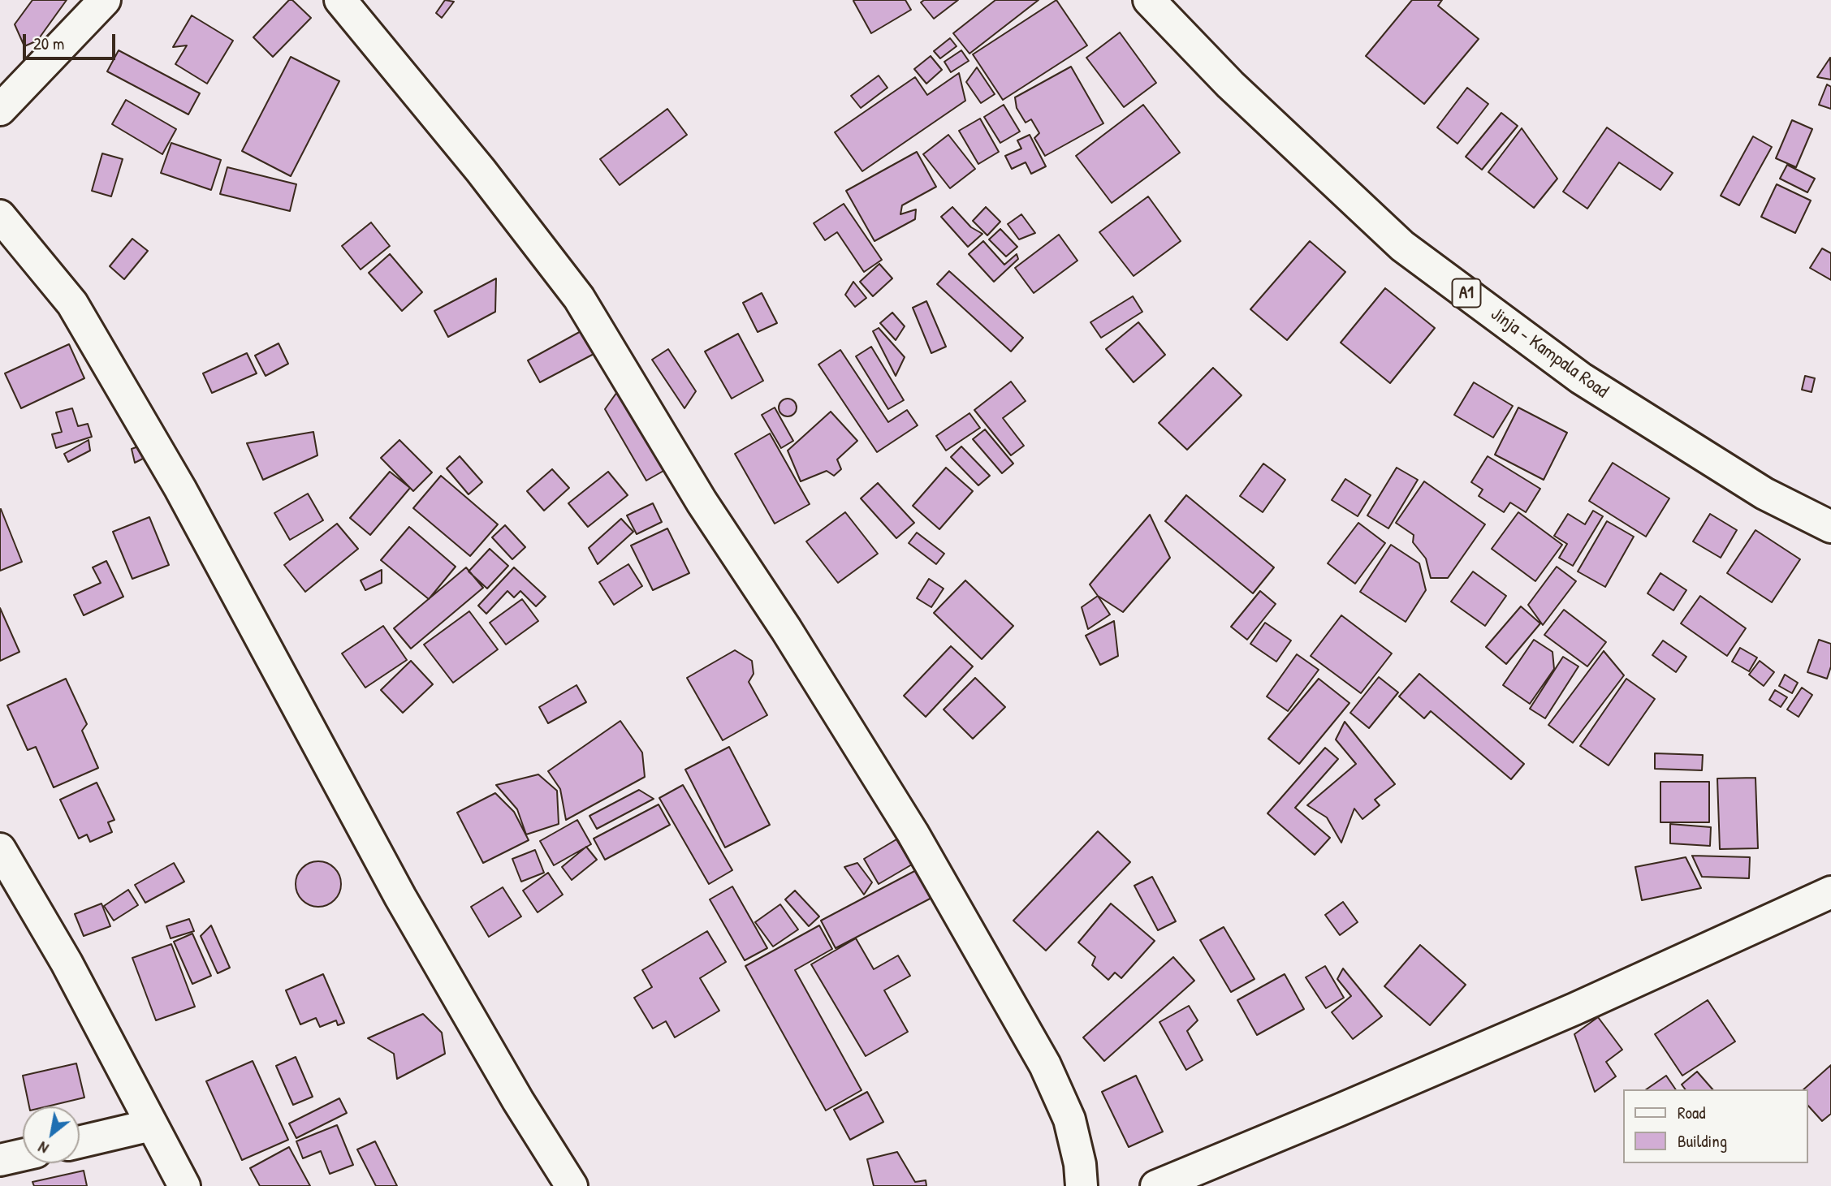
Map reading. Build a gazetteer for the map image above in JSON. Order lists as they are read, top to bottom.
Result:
{
  "streets": {
    "main road": ["A1", "Jinja - Kampala Road"]
  },
  "legend": ["Road", "Building"],
  "scale_bar": "20 m",
  "north": "bottom left"
}
